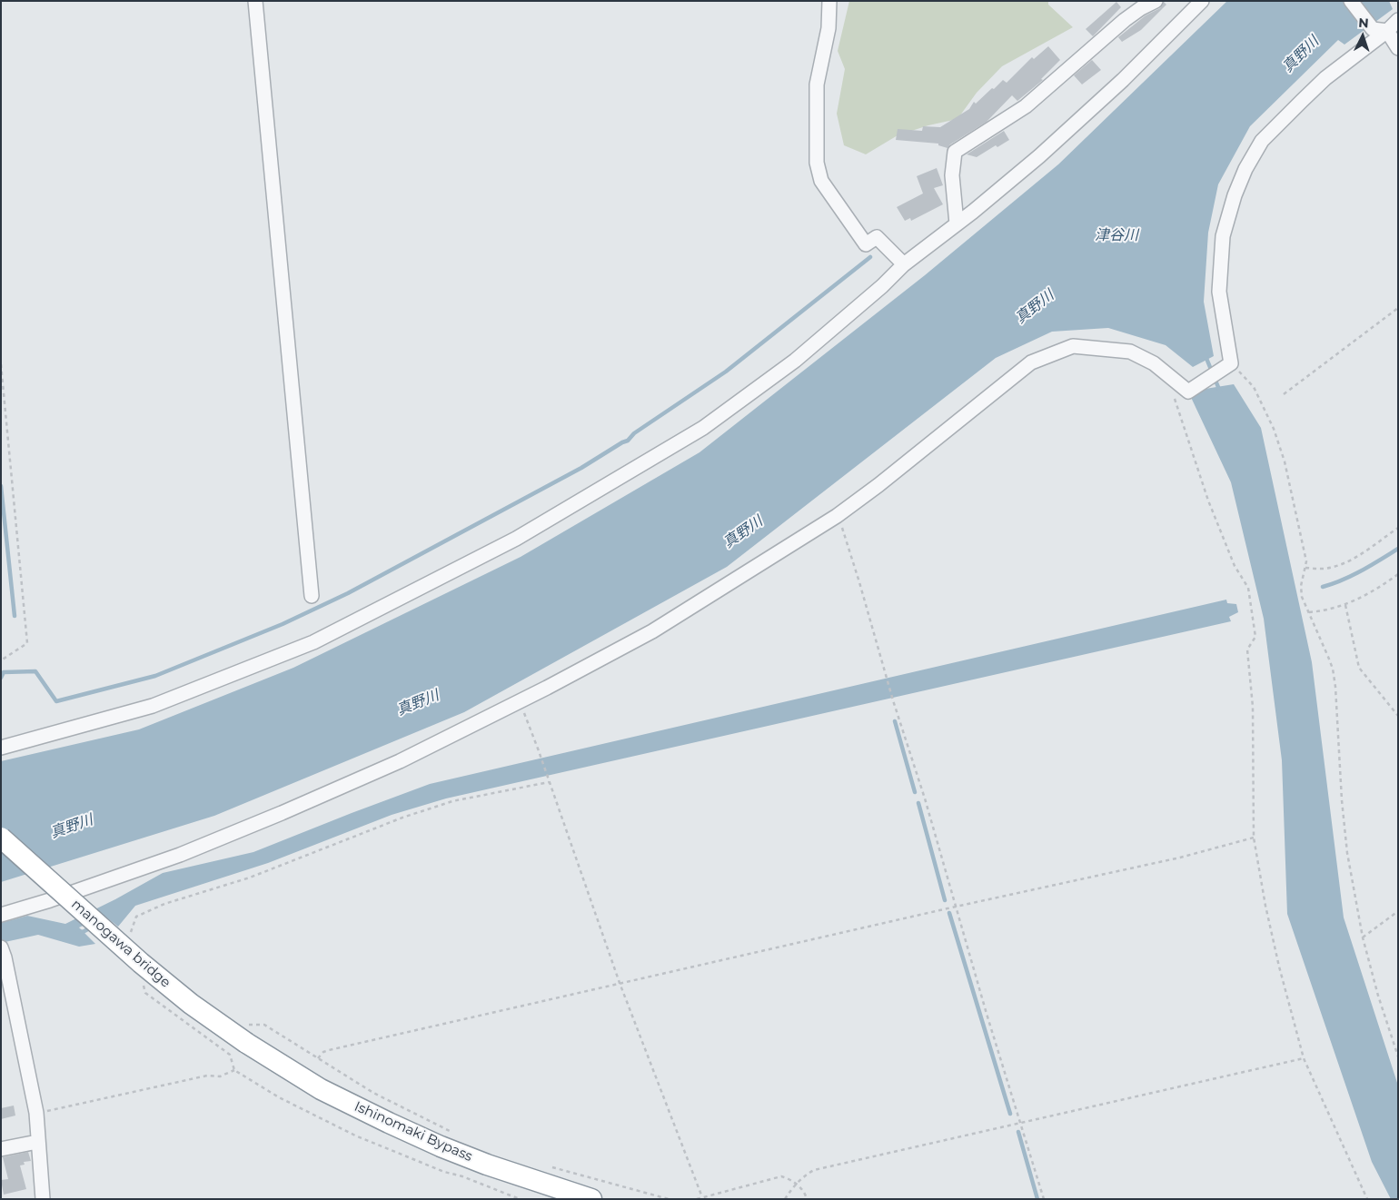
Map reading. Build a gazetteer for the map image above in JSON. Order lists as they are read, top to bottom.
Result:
{
  "streets": {
    "highway": ["manogawa bridge", "Ishinomaki Bypass"]
  },
  "crossings": [
    ["manogawa bridge", "Ishinomaki Bypass"]
  ],
  "water": ["真野川", "津谷川"],
  "north": "top"
}
